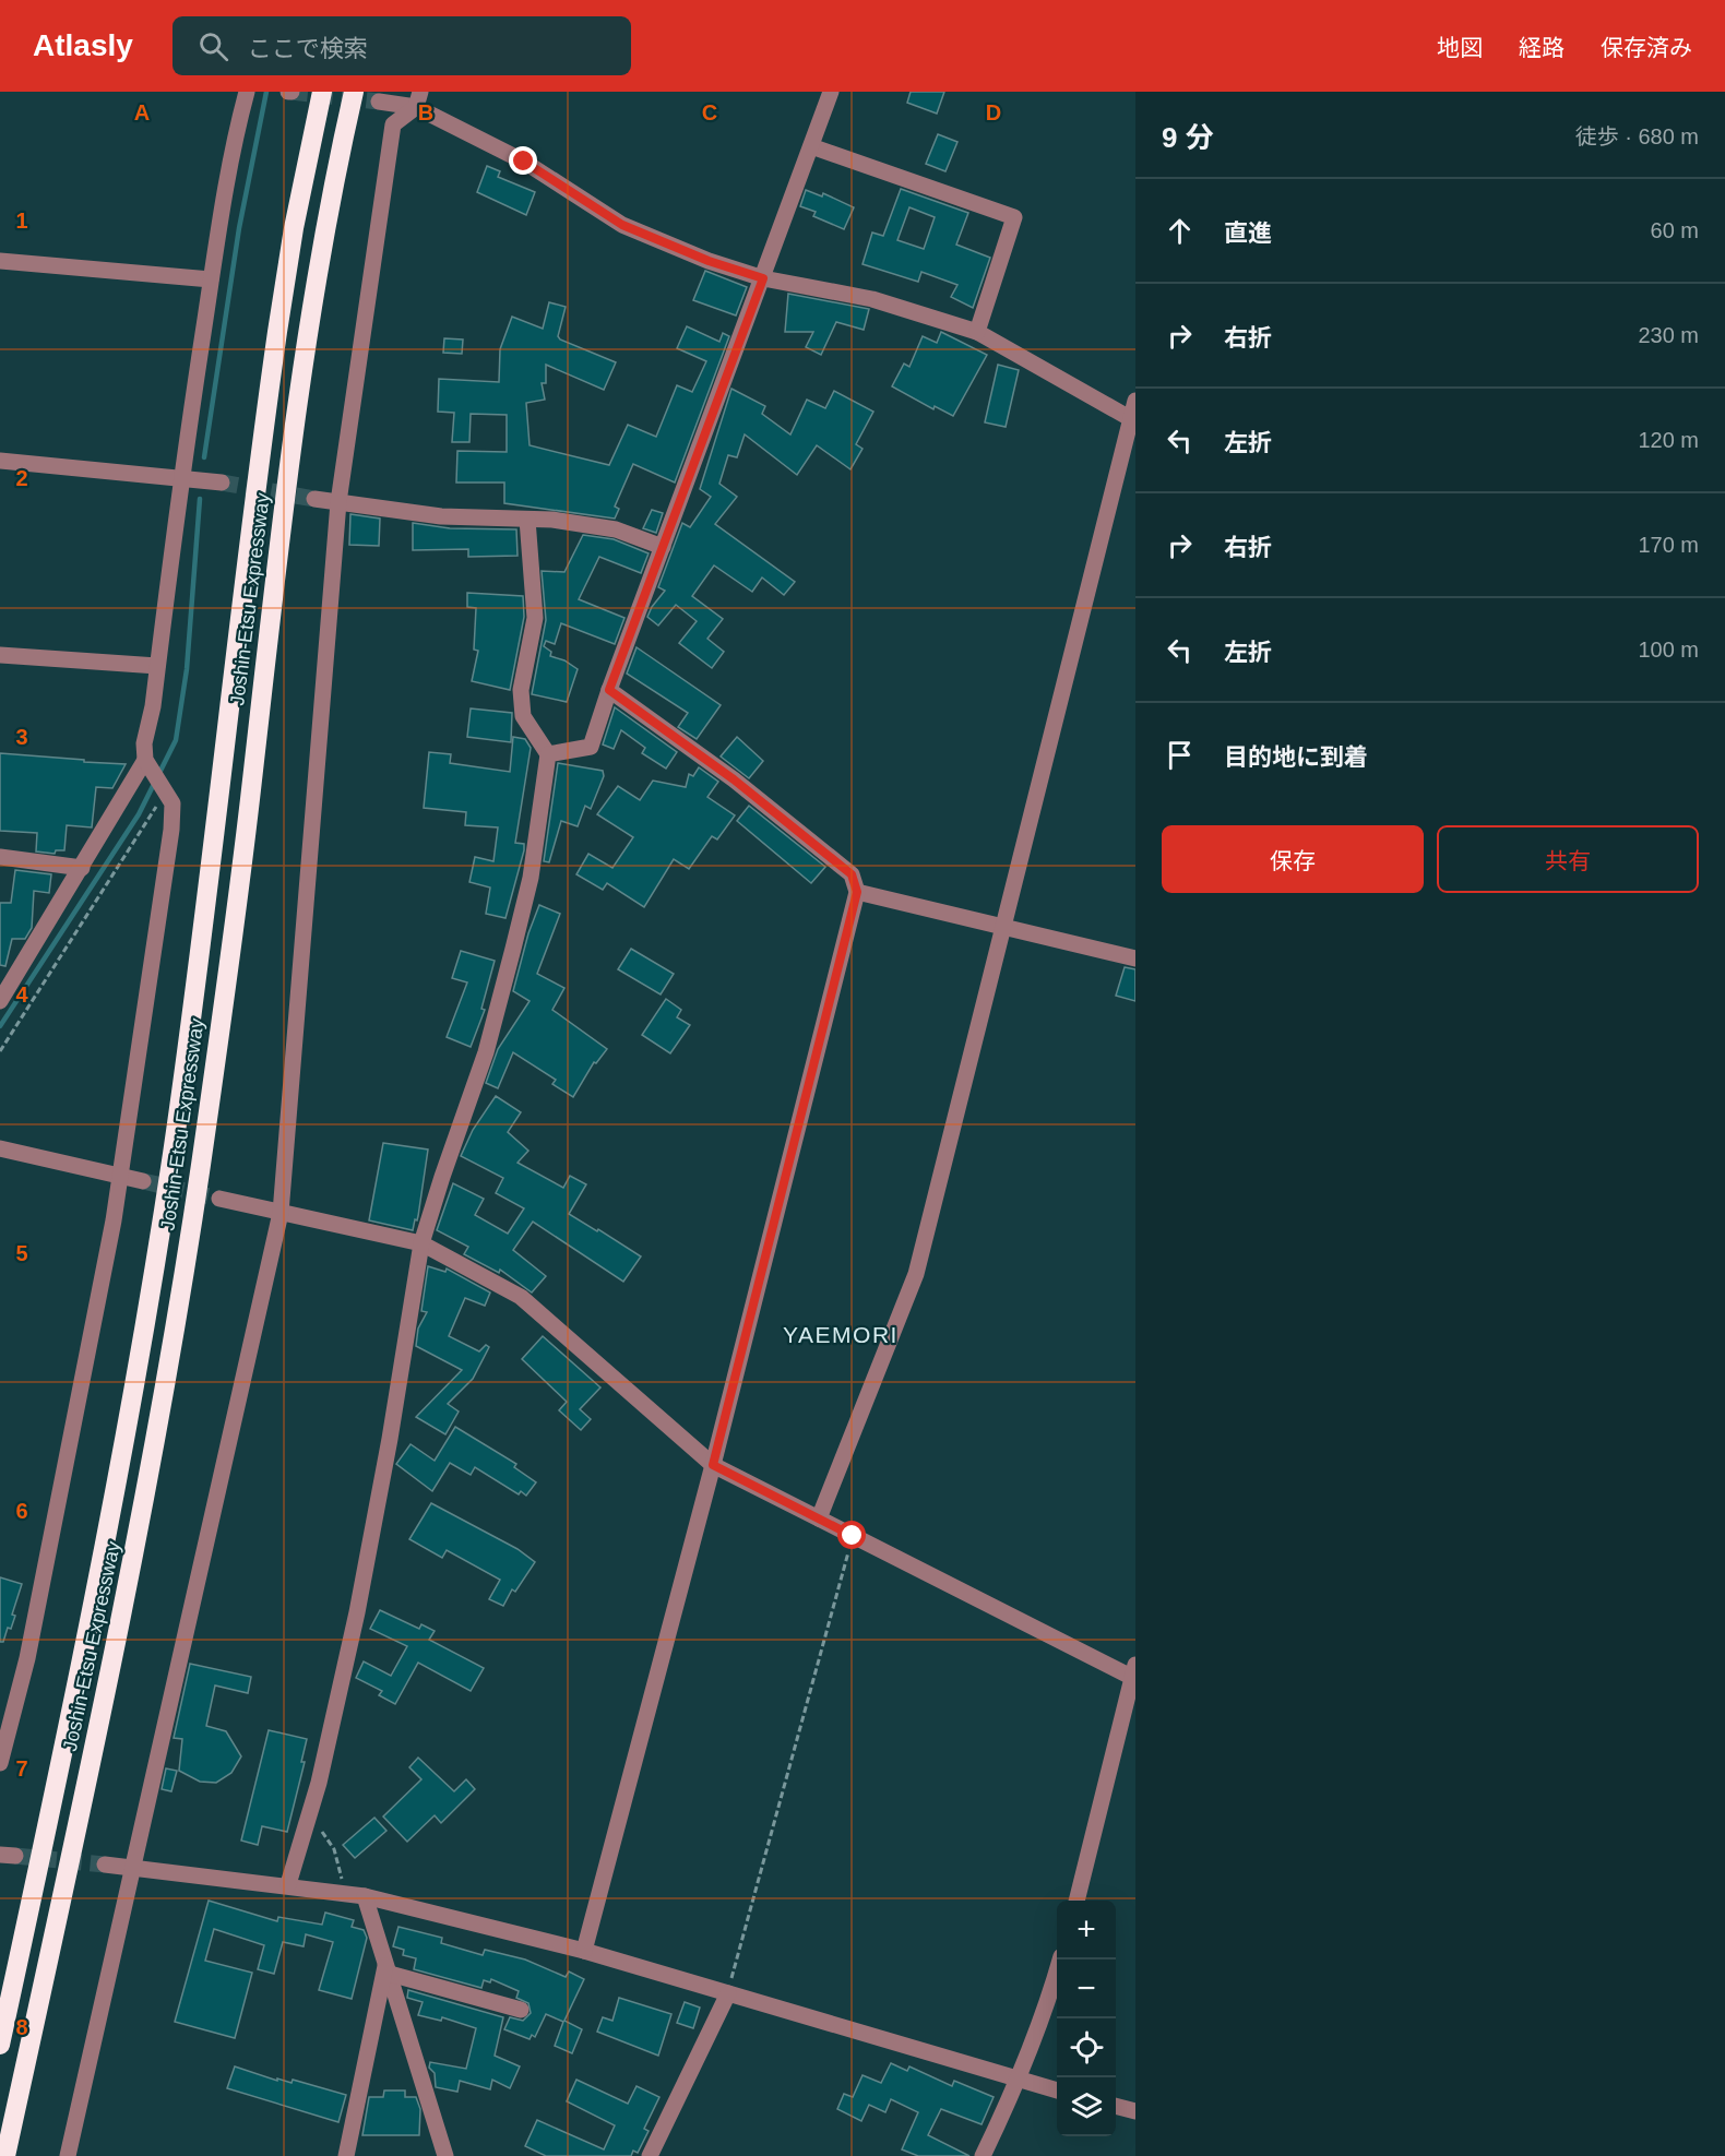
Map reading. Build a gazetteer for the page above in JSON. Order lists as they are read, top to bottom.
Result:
{
  "streets": {
    "highway": ["Joshin-Etsu Expressway"]
  },
  "districts": ["YAEMORI"],
  "page": {
    "header": "Atlasly",
    "search": "ここで検索",
    "nav": ["地図", "経路", "保存済み"],
    "heading": ["9 分", "徒歩 · 680 m"],
    "list": [
      ["直進", "60 m"],
      ["右折", "230 m"],
      ["左折", "120 m"],
      ["右折", "170 m"],
      ["左折", "100 m"],
      "目的地に到着"
    ],
    "buttons": ["保存", "共有"],
    "map_buttons": ["+", "−"]
  },
  "grid": {
    "columns": [
      "A",
      "B",
      "C",
      "D"
    ],
    "rows": [
      "1",
      "2",
      "3",
      "4",
      "5",
      "6",
      "7",
      "8"
    ]
  }
}
